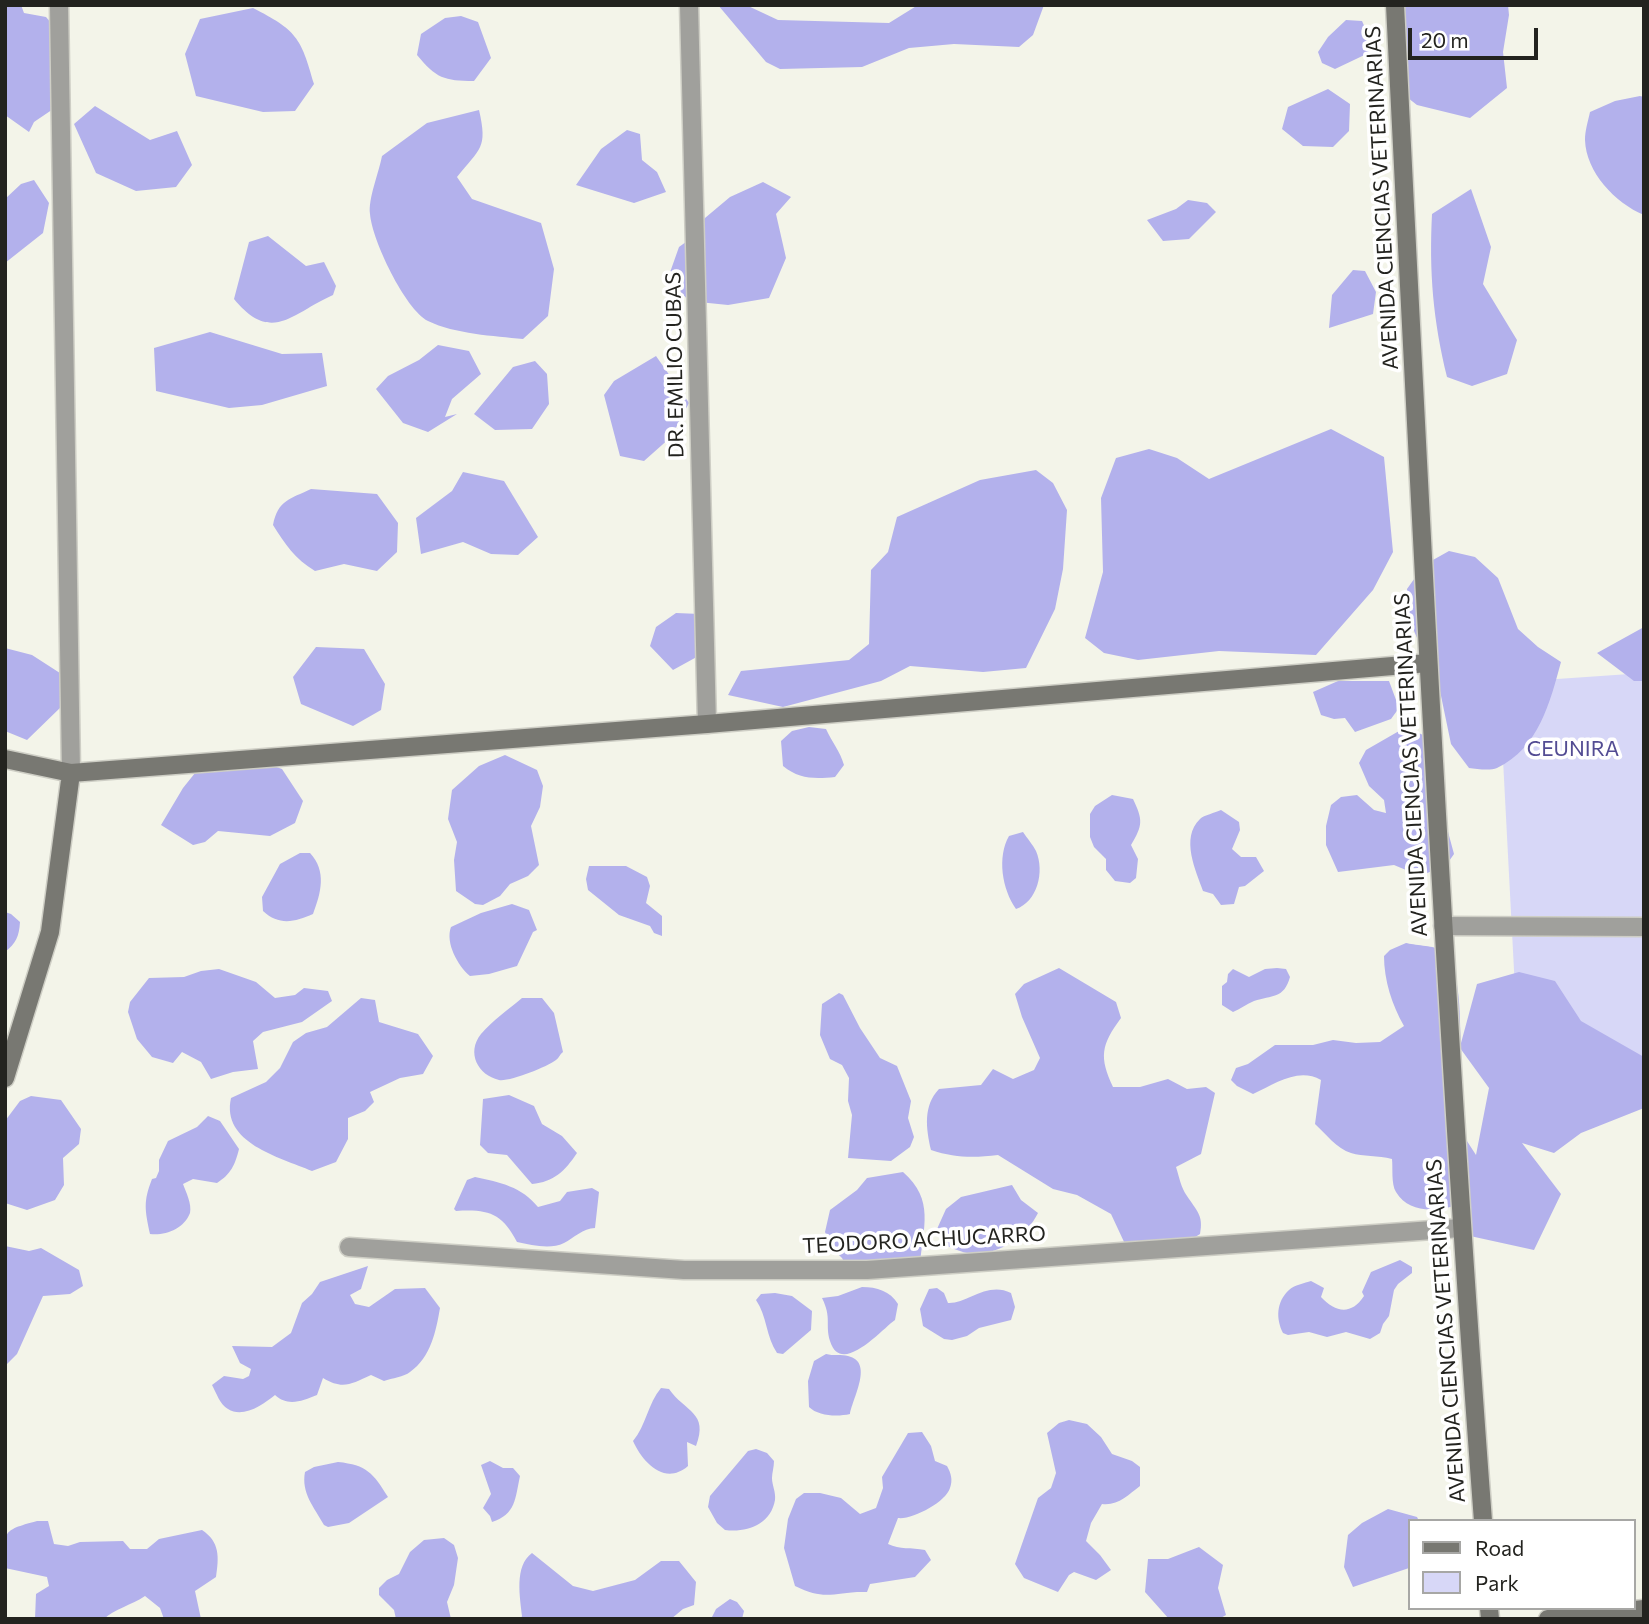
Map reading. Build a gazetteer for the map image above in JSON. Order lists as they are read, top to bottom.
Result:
{
  "streets": {
    "street": ["AVENIDA CIENCIAS VETERINARIAS", "DR. EMILIO CUBAS", "TEODORO ACHUCARRO"]
  },
  "crossings": [
    ["AVENIDA CIENCIAS VETERINARIAS", "TEODORO ACHUCARRO"]
  ],
  "parks": ["CEUNIRA"],
  "legend": ["Road", "Park"],
  "scale_bar": "20 m"
}
